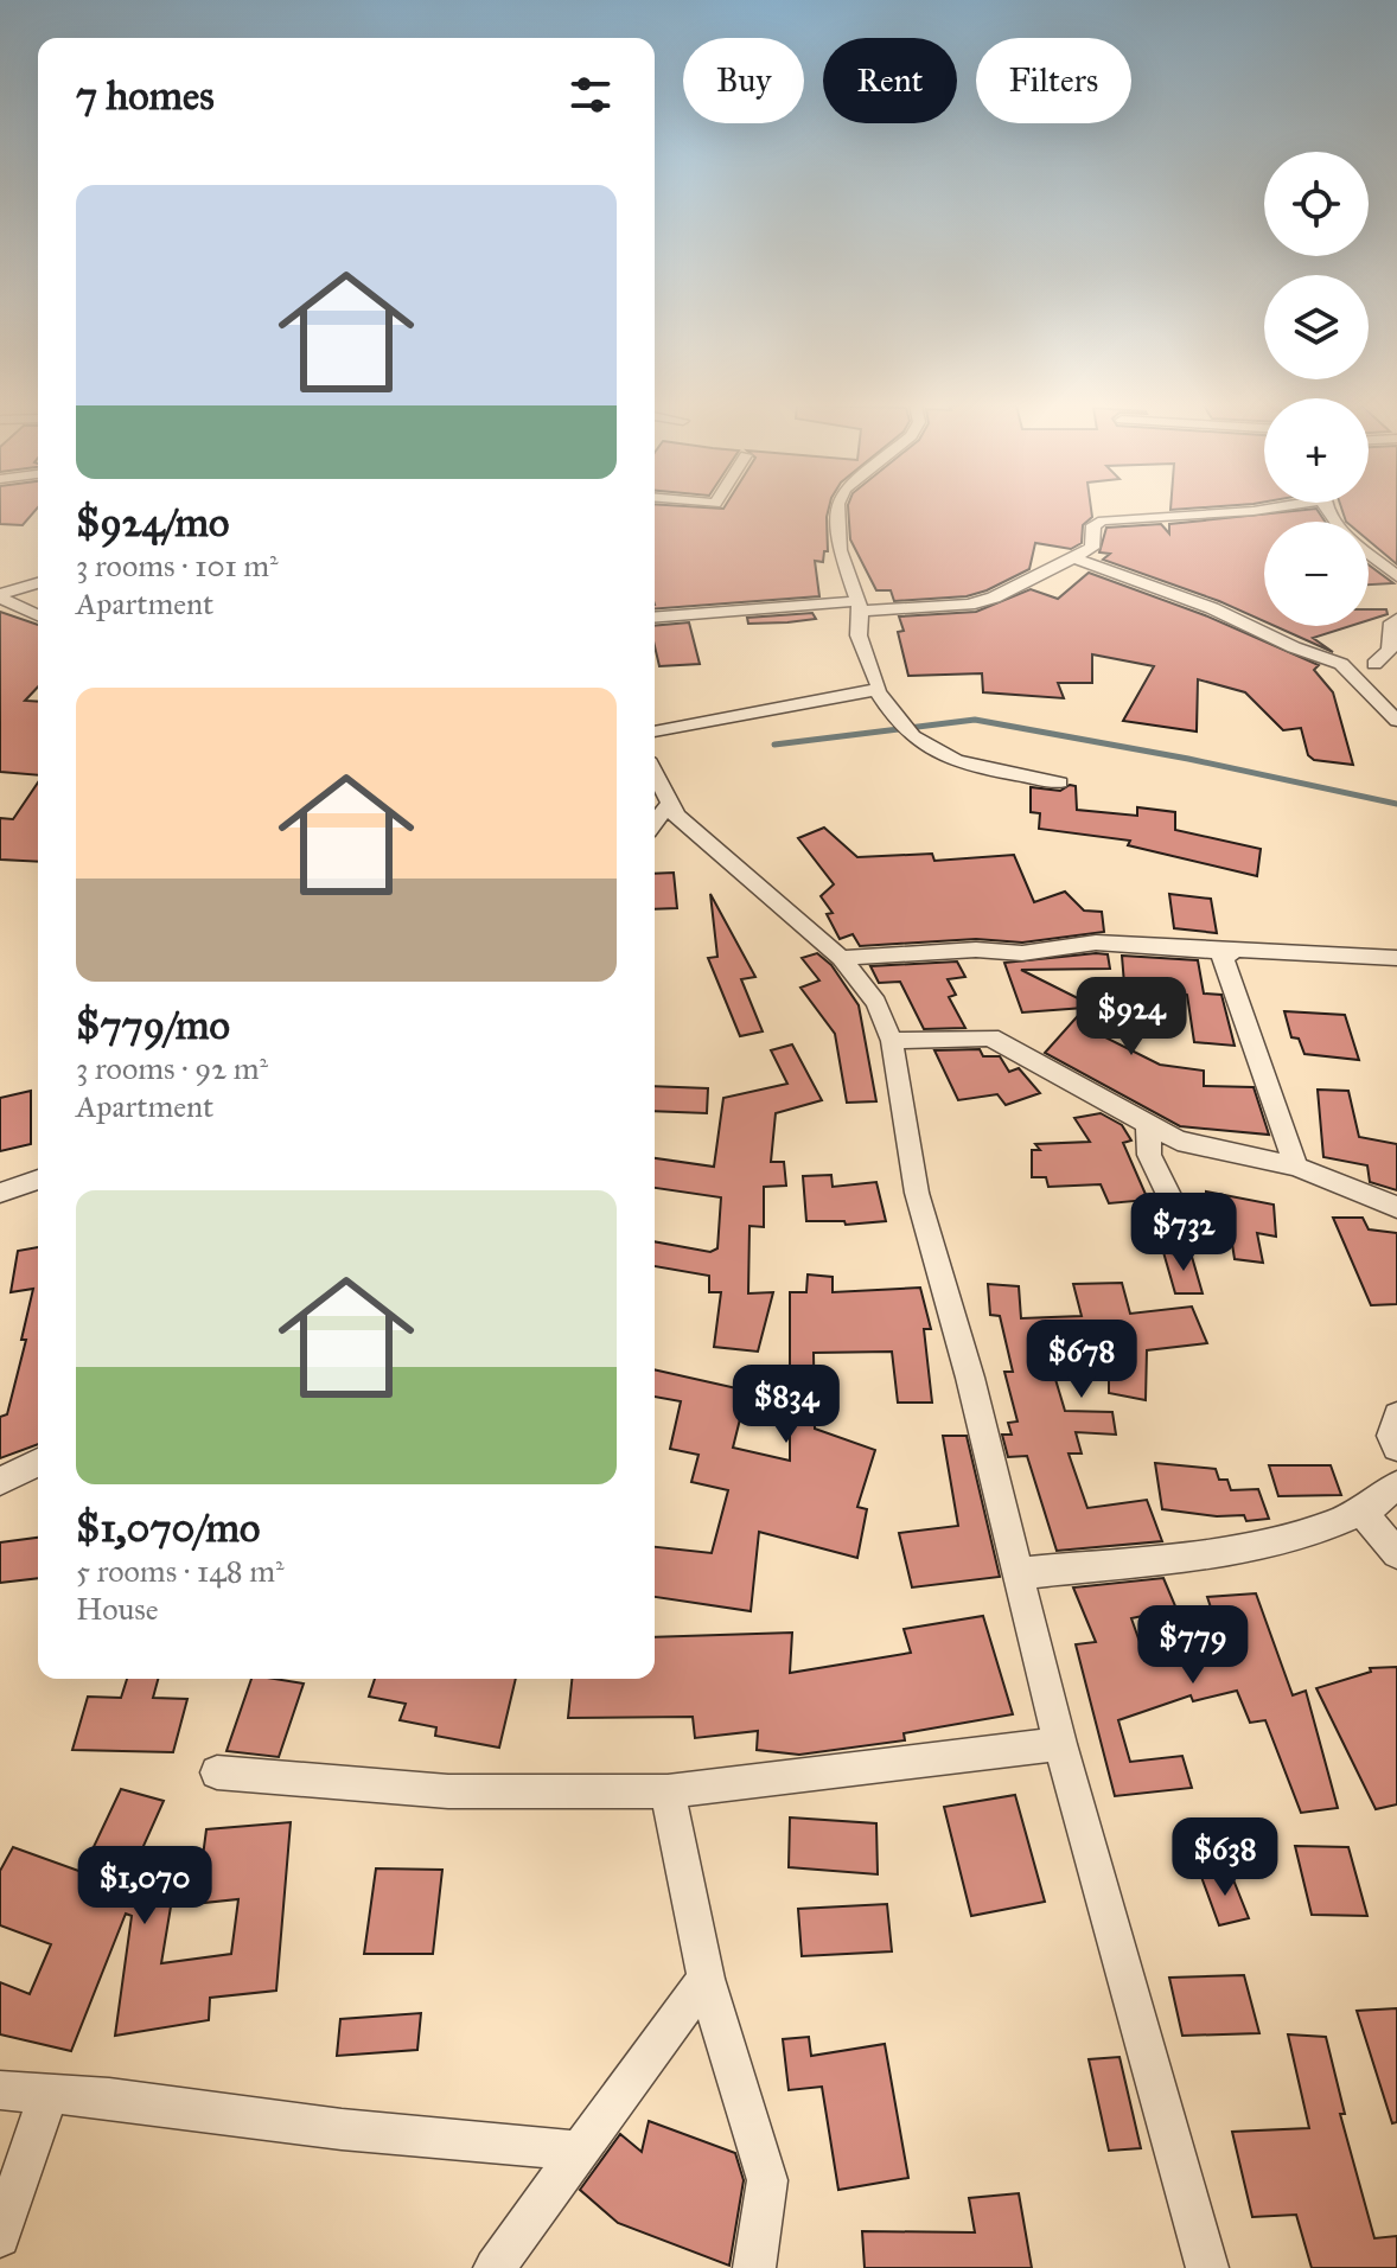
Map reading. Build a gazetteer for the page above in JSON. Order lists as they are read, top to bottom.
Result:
{
  "page": {
    "chip": ["Buy", "Rent", "Filters"],
    "heading": "7 homes",
    "map_buttons": ["+", "−"],
    "list": [
      {
        "name": "$924/mo",
        "note": "3 rooms · 101 m² · Apartment"
      },
      {
        "name": "$779/mo",
        "note": "3 rooms · 92 m² · Apartment"
      },
      {
        "name": "$1,070/mo",
        "note": "5 rooms · 148 m² · House"
      }
    ],
    "price": [
      "$924",
      "$732",
      "$678",
      "$834",
      "$779",
      "$638",
      "$1,070"
    ]
  }
}
